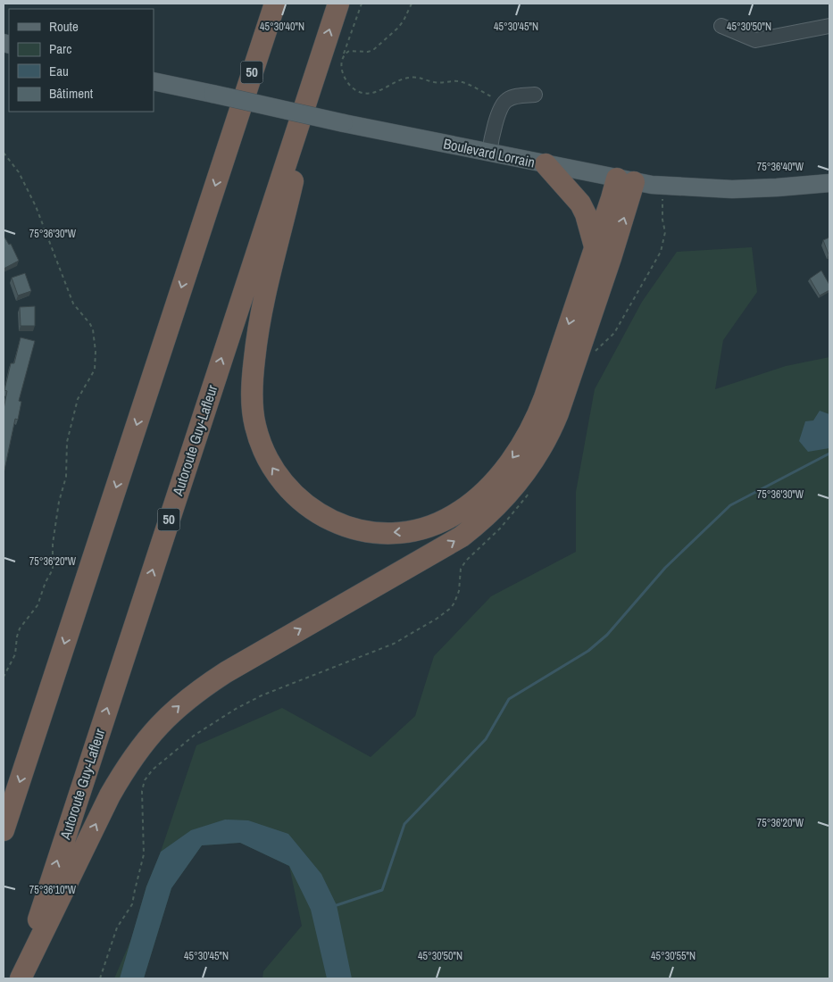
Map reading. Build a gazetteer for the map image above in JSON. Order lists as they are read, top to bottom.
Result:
{
  "streets": {
    "highway": ["50", "Autoroute Guy-Lafleur"],
    "main road": ["Boulevard Lorrain"]
  },
  "legend": [
    "Route",
    "Parc",
    "Eau",
    "Bâtiment"
  ],
  "coordinates": [
    "45°30'40\"N",
    "45°30'45\"N",
    "45°30'50\"N",
    "75°36'40\"W",
    "75°36'30\"W",
    "75°36'20\"W",
    "75°36'10\"W",
    "45°30'55\"N"
  ]
}
